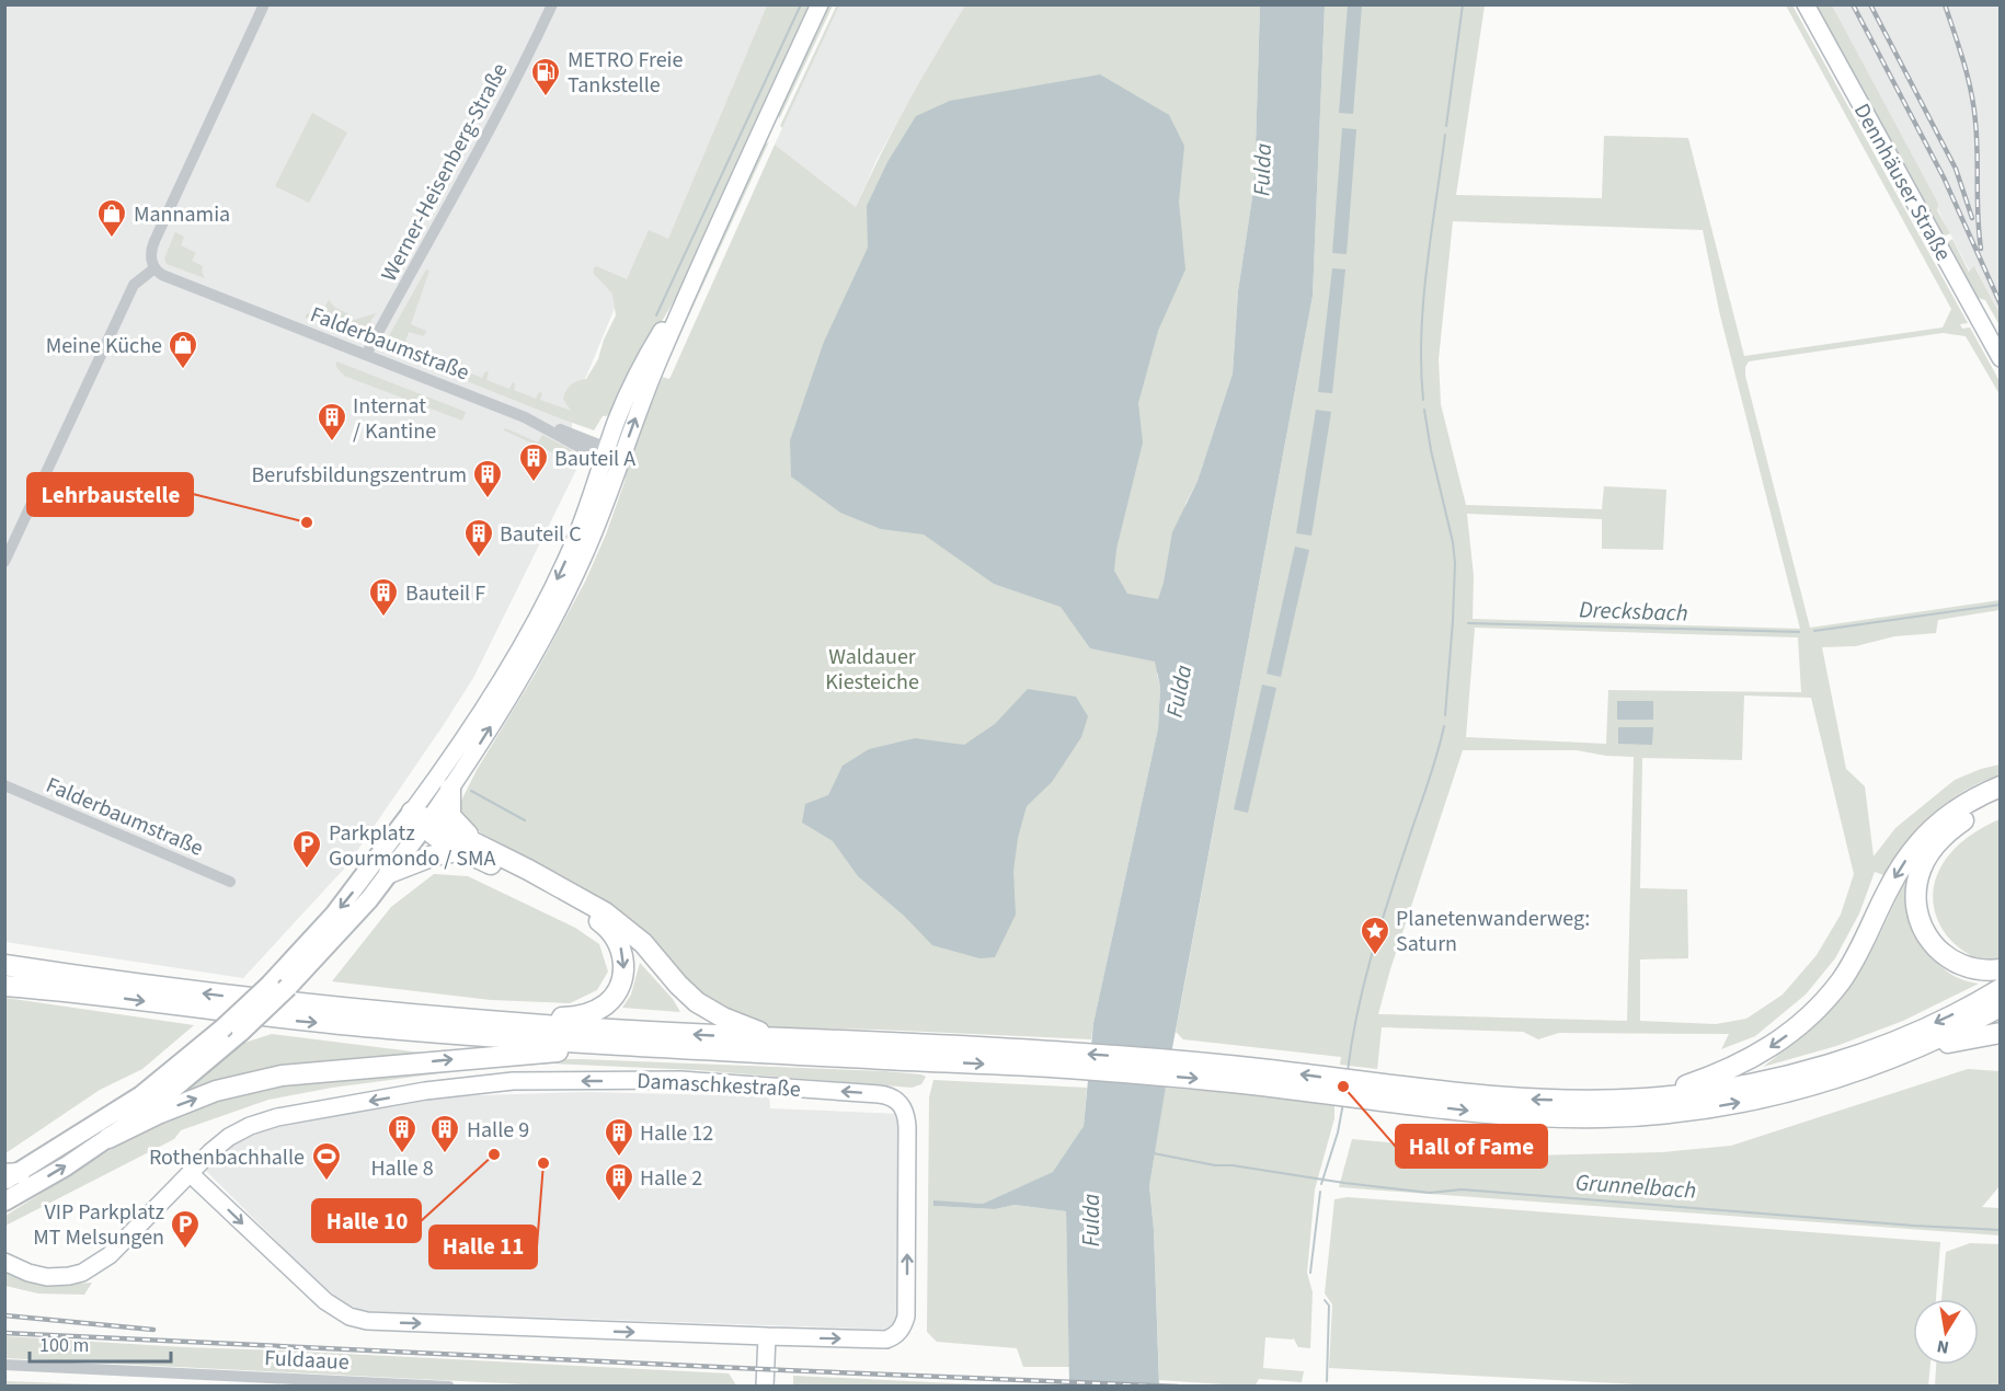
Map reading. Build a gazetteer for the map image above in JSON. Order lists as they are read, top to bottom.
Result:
{
  "streets": {
    "street": [
      "Werner-Heisenberg-Straße",
      "Dennhäuser Straße",
      "Falderbaumstraße",
      "Damaschkestraße",
      "Fuldaaue"
    ]
  },
  "crossings": [
    ["Werner-Heisenberg-Straße", "Falderbaumstraße"]
  ],
  "water": ["Fulda", "Drecksbach", "Grunnelbach"],
  "parks": ["Waldauer Kiesteiche"],
  "places": {
    "fuel station": ["METRO Freie Tankstelle"],
    "shop": ["Mannamia", "Meine Küche"],
    "building": [
      "Internat / Kantine",
      "Bauteil A",
      "Berufsbildungszentrum",
      "Bauteil C",
      "Bauteil F",
      "Halle 8",
      "Halle 9",
      "Halle 12",
      "Halle 2"
    ],
    "other": [
      "Lehrbaustelle",
      "Hall of Fame",
      "Halle 10",
      "Halle 11"
    ],
    "parking": ["Parkplatz Gourmondo / SMA", "VIP Parkplatz MT Melsungen"],
    "place": ["Planetenwanderweg: Saturn"],
    "sports": ["Rothenbachhalle"]
  },
  "scale_bar": "100 m",
  "north": "bottom"
}
